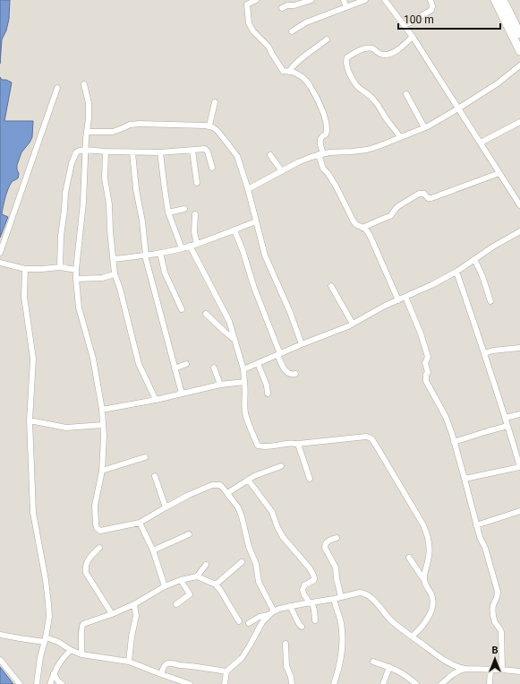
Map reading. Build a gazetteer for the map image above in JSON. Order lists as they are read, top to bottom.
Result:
{
  "scale_bar": "100 m",
  "north": "top"
}
